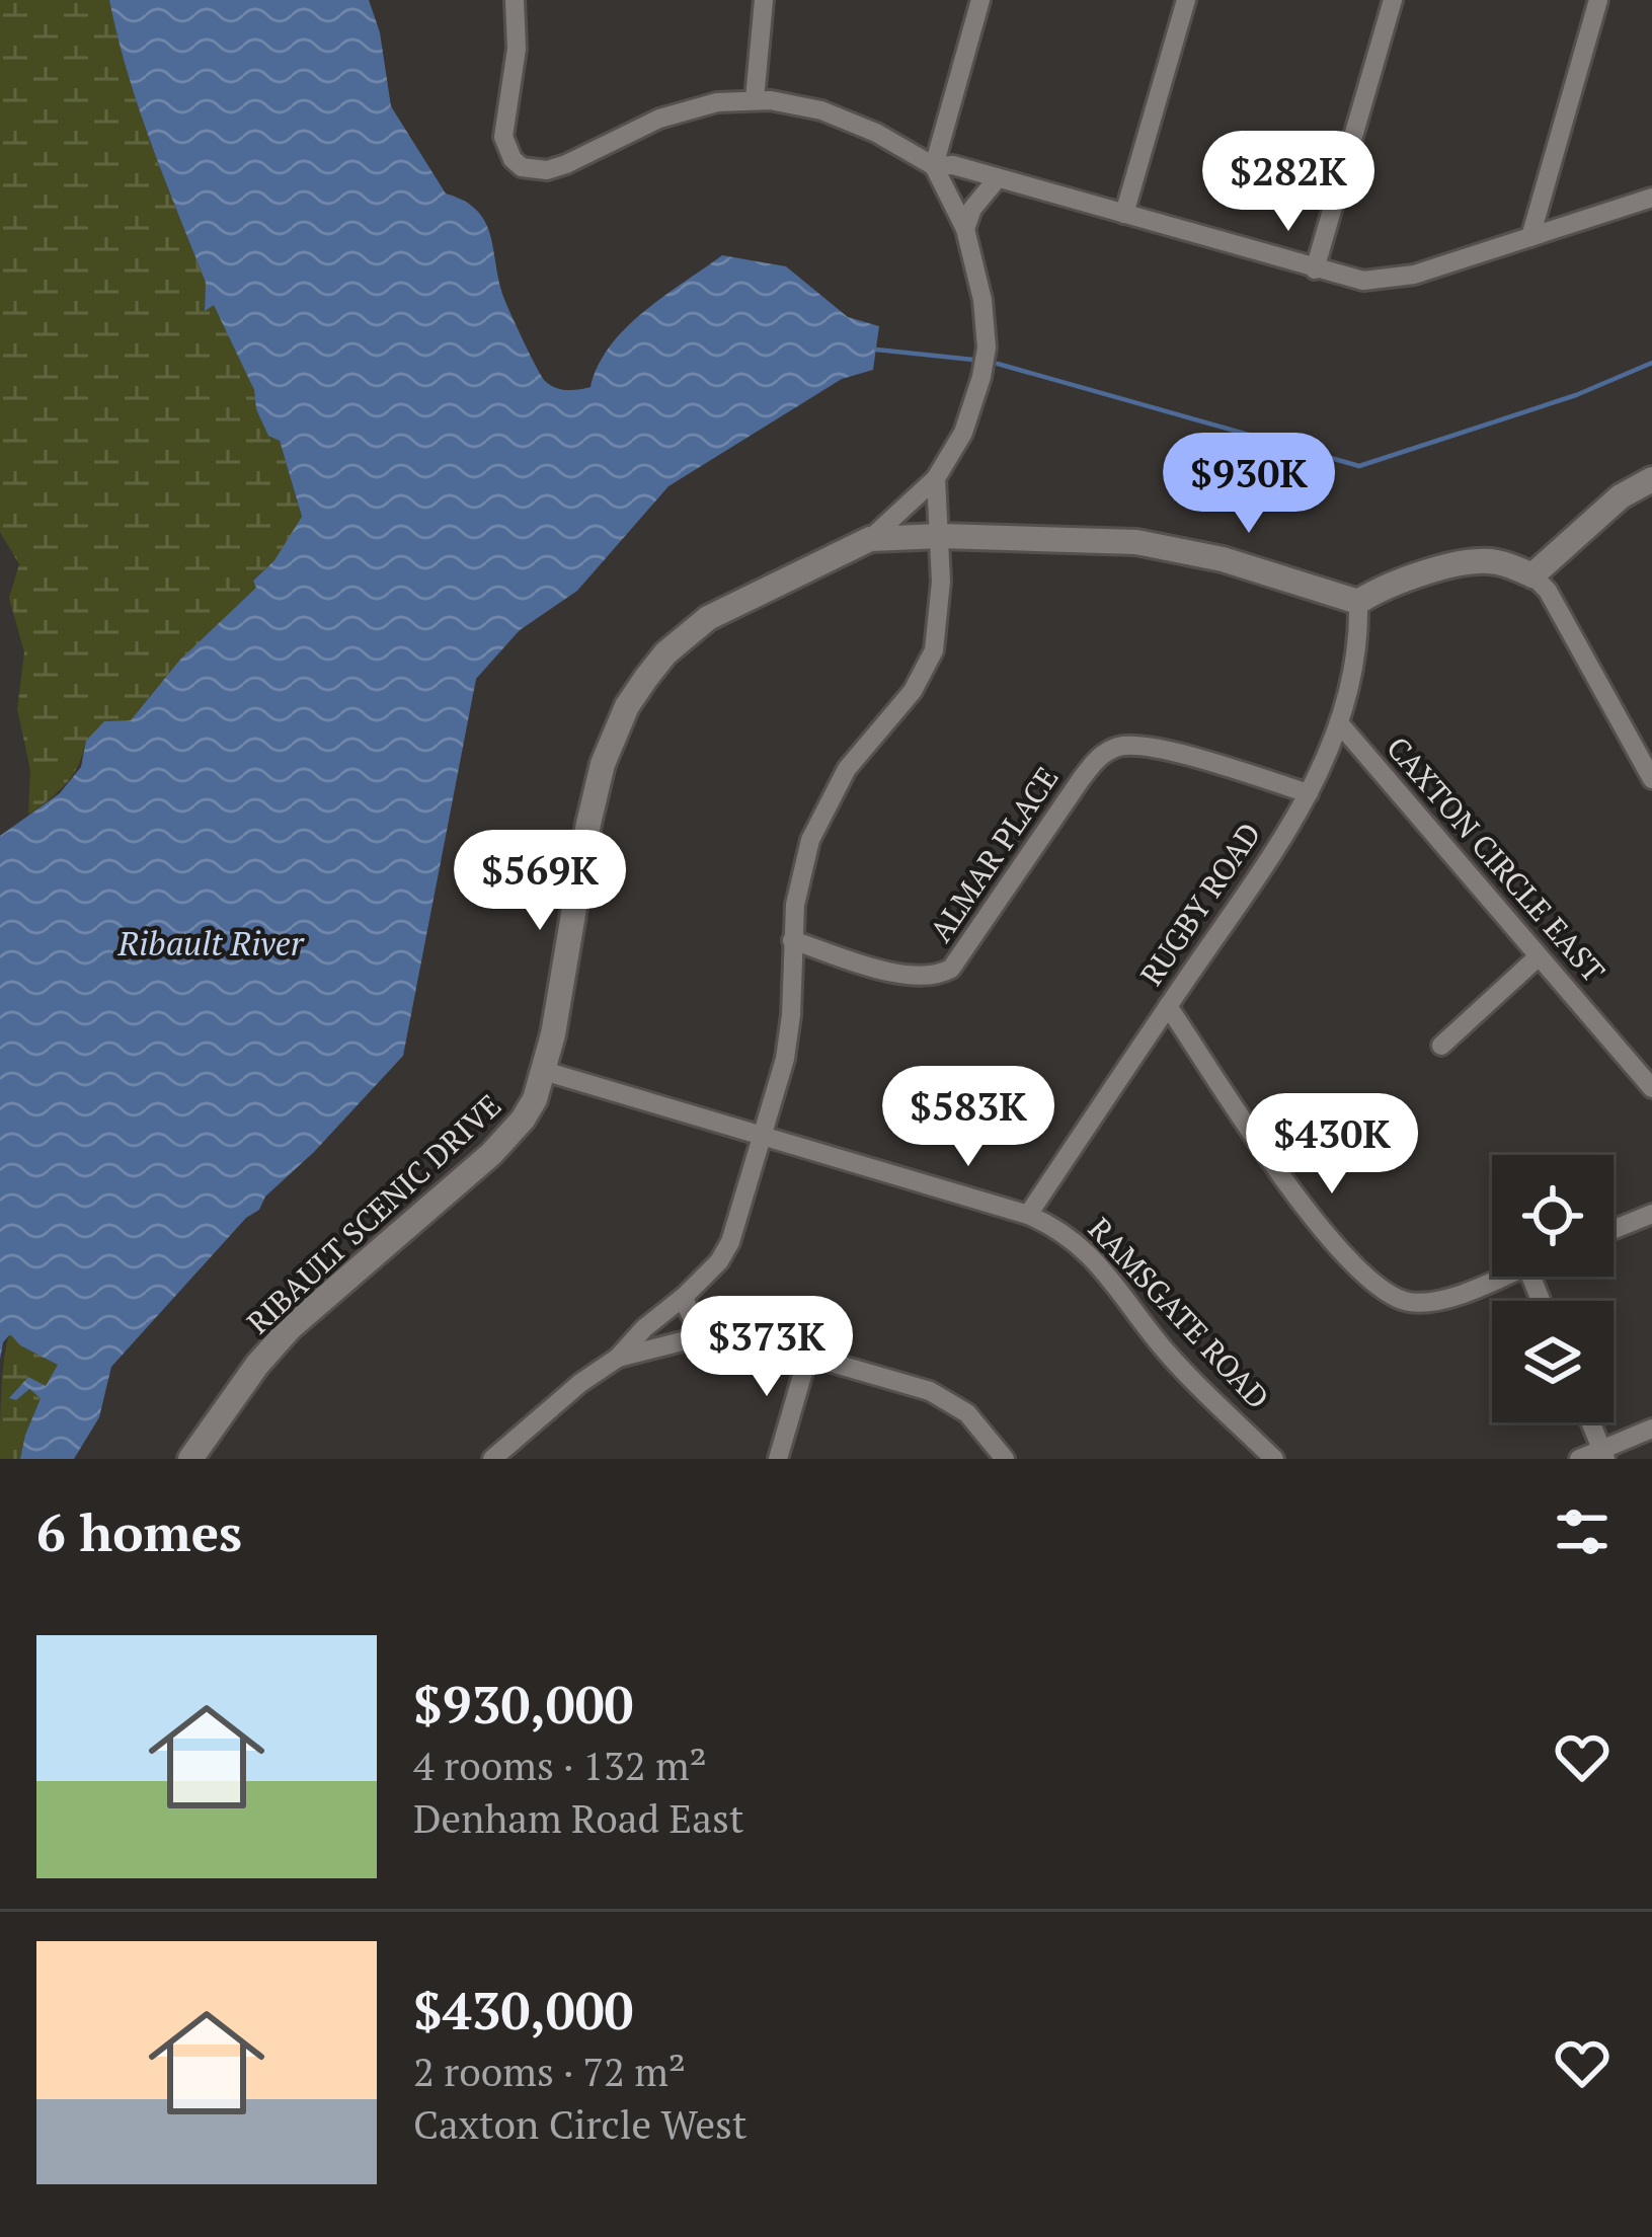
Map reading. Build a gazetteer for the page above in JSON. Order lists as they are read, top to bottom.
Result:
{
  "streets": {
    "street": [
      "ALMAR PLACE",
      "CAXTON CIRCLE EAST",
      "RUGBY ROAD",
      "RIBAULT SCENIC DRIVE",
      "RAMSGATE ROAD"
    ]
  },
  "crossings": [
    ["ALMAR PLACE", "RUGBY ROAD"],
    ["CAXTON CIRCLE EAST", "RUGBY ROAD"],
    ["RUGBY ROAD", "RIBAULT SCENIC DRIVE"],
    ["RUGBY ROAD", "RAMSGATE ROAD"],
    ["RIBAULT SCENIC DRIVE", "RAMSGATE ROAD"]
  ],
  "water": ["Ribault River"],
  "page": {
    "price": [
      "$282K",
      "$930K",
      "$569K",
      "$583K",
      "$430K",
      "$373K"
    ],
    "heading": "6 homes",
    "list": [
      {
        "name": "$930,000",
        "note": "4 rooms · 132 m² · Denham Road East"
      },
      {
        "name": "$430,000",
        "note": "2 rooms · 72 m² · Caxton Circle West"
      }
    ]
  }
}
